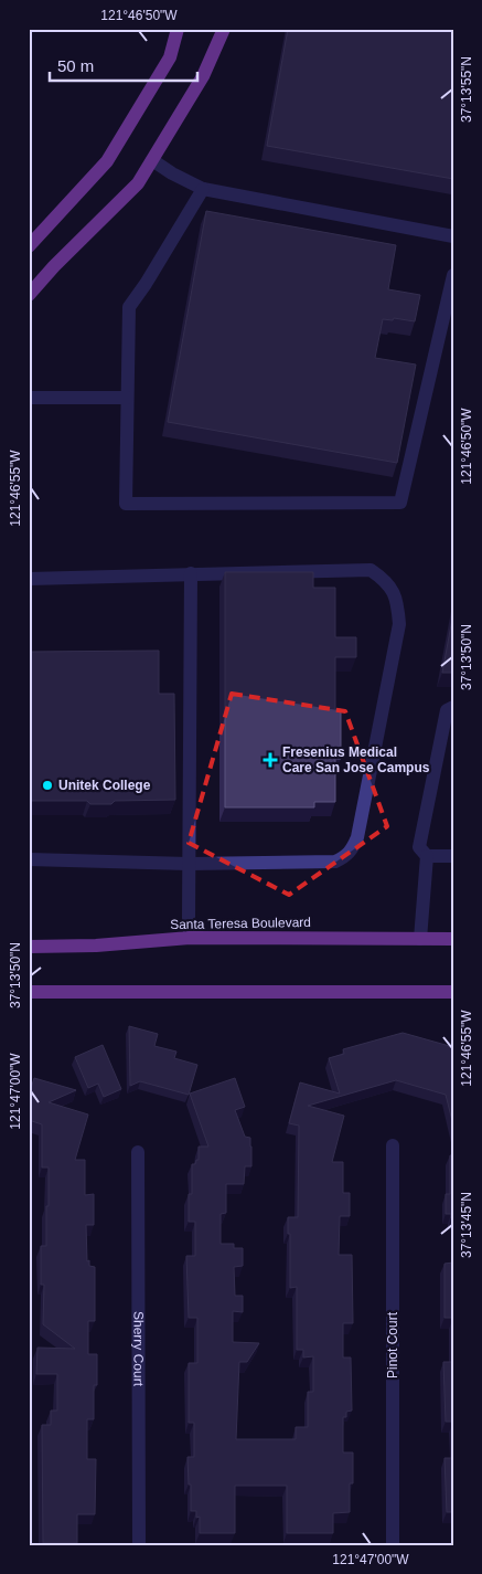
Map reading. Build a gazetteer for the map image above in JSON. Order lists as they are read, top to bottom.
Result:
{
  "streets": {
    "main road": ["Santa Teresa Boulevard"],
    "street": ["Pinot Court", "Sherry Court"]
  },
  "places": {
    "health": ["Fresenius Medical Care San Jose Campus"],
    "other": ["Unitek College"]
  },
  "scale_bar": "50 m",
  "coordinates": [
    "121°46'50\"W",
    "37°13'55\"N",
    "121°46'55\"W",
    "37°13'50\"N",
    "121°47'00\"W",
    "37°13'45\"N"
  ]
}
